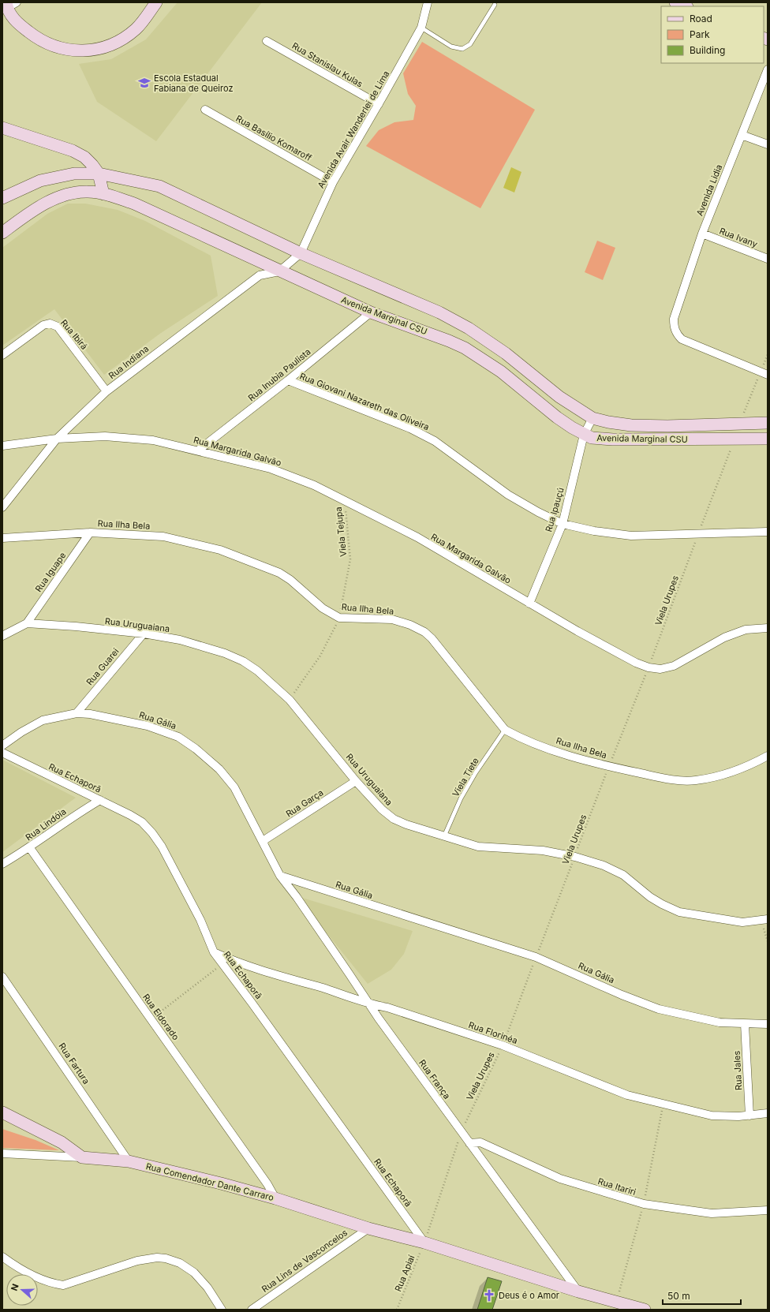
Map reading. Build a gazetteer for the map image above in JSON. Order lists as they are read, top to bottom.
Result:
{
  "streets": {
    "main road": ["Avenida Marginal CSU", "Rua Comendador Dante Carraro"],
    "street": [
      "Rua Stanislau Kulas",
      "Avenida Avair Wanderlei de Lima",
      "Rua Basílio Komaroff",
      "Avenida Lidia",
      "Rua Ivany",
      "Rua Ibirá",
      "Rua Indiana",
      "Rua Inubia Paulista",
      "Rua Giovani Nazareth das Oliveira",
      "Rua Margarida Galvão",
      "Rua Ipauçú",
      "Rua Ilha Bela",
      "Rua Iguape",
      "Rua Uruguaiana",
      "Rua Guarei",
      "Rua Gália",
      "Rua Echaporã",
      "Rua Garça",
      "Rua Lindóia",
      "Rua Eldorado",
      "Rua Florinéa",
      "Rua Fartura",
      "Rua Jales",
      "Rua França",
      "Rua Itariri",
      "Rua Lins de Vasconcelos"
    ],
    "lane": ["Viela Tiete"],
    "path": ["Viela Tejupa", "Viela Urupes", "Rua Apiaí"]
  },
  "crossings": [
    ["Rua Stanislau Kulas", "Avenida Avair Wanderlei de Lima"],
    ["Avenida Avair Wanderlei de Lima", "Rua Basílio Komaroff"],
    ["Avenida Avair Wanderlei de Lima", "Avenida Marginal CSU"],
    ["Avenida Avair Wanderlei de Lima", "Rua Indiana"],
    ["Avenida Lidia", "Rua Ivany"],
    ["Avenida Marginal CSU", "Rua Indiana"],
    ["Avenida Marginal CSU", "Rua Inubia Paulista"],
    ["Avenida Marginal CSU", "Rua Ipauçú"],
    ["Avenida Marginal CSU", "Viela Urupes"],
    ["Rua Ibirá", "Rua Indiana"],
    ["Rua Indiana", "Rua Margarida Galvão"],
    ["Rua Inubia Paulista", "Rua Giovani Nazareth das Oliveira"],
    ["Rua Inubia Paulista", "Rua Margarida Galvão"],
    ["Rua Giovani Nazareth das Oliveira", "Rua Ipauçú"],
    ["Rua Giovani Nazareth das Oliveira", "Viela Urupes"],
    ["Rua Margarida Galvão", "Rua Ipauçú"],
    ["Rua Margarida Galvão", "Viela Tejupa"],
    ["Rua Margarida Galvão", "Viela Urupes"],
    ["Rua Ilha Bela", "Viela Tejupa"],
    ["Rua Ilha Bela", "Rua Iguape"],
    ["Rua Ilha Bela", "Viela Urupes"],
    ["Rua Ilha Bela", "Viela Tiete"],
    ["Viela Tejupa", "Rua Uruguaiana"],
    ["Rua Iguape", "Rua Uruguaiana"],
    ["Viela Urupes", "Rua Uruguaiana"],
    ["Viela Urupes", "Rua Gália"],
    ["Viela Urupes", "Rua Echaporã"],
    ["Viela Urupes", "Rua Florinéa"],
    ["Viela Urupes", "Rua França"],
    ["Viela Urupes", "Rua Comendador Dante Carraro"],
    ["Viela Urupes", "Rua Apiaí"],
    ["Rua Uruguaiana", "Rua Guarei"],
    ["Rua Uruguaiana", "Viela Tiete"],
    ["Rua Uruguaiana", "Rua Garça"],
    ["Rua Guarei", "Rua Gália"],
    ["Rua Gália", "Rua Garça"],
    ["Rua Gália", "Rua Jales"],
    ["Rua Gália", "Rua França"],
    ["Rua Echaporã", "Rua Lindóia"],
    ["Rua Echaporã", "Rua Florinéa"],
    ["Rua Echaporã", "Rua Comendador Dante Carraro"],
    ["Rua Echaporã", "Rua Apiaí"],
    ["Rua Lindóia", "Rua Eldorado"],
    ["Rua Eldorado", "Rua Comendador Dante Carraro"],
    ["Rua Florinéa", "Rua Jales"],
    ["Rua Florinéa", "Rua França"],
    ["Rua Fartura", "Rua Comendador Dante Carraro"],
    ["Rua França", "Rua Comendador Dante Carraro"],
    ["Rua França", "Rua Itariri"],
    ["Rua Comendador Dante Carraro", "Rua Lins de Vasconcelos"],
    ["Rua Comendador Dante Carraro", "Rua Apiaí"]
  ],
  "places": {
    "school or university": ["Escola Estadual Fabiana de Queiroz"],
    "church": ["Deus é o Amor"]
  },
  "legend": ["Road", "Park", "Building"],
  "scale_bar": "50 m",
  "north": "left"
}
